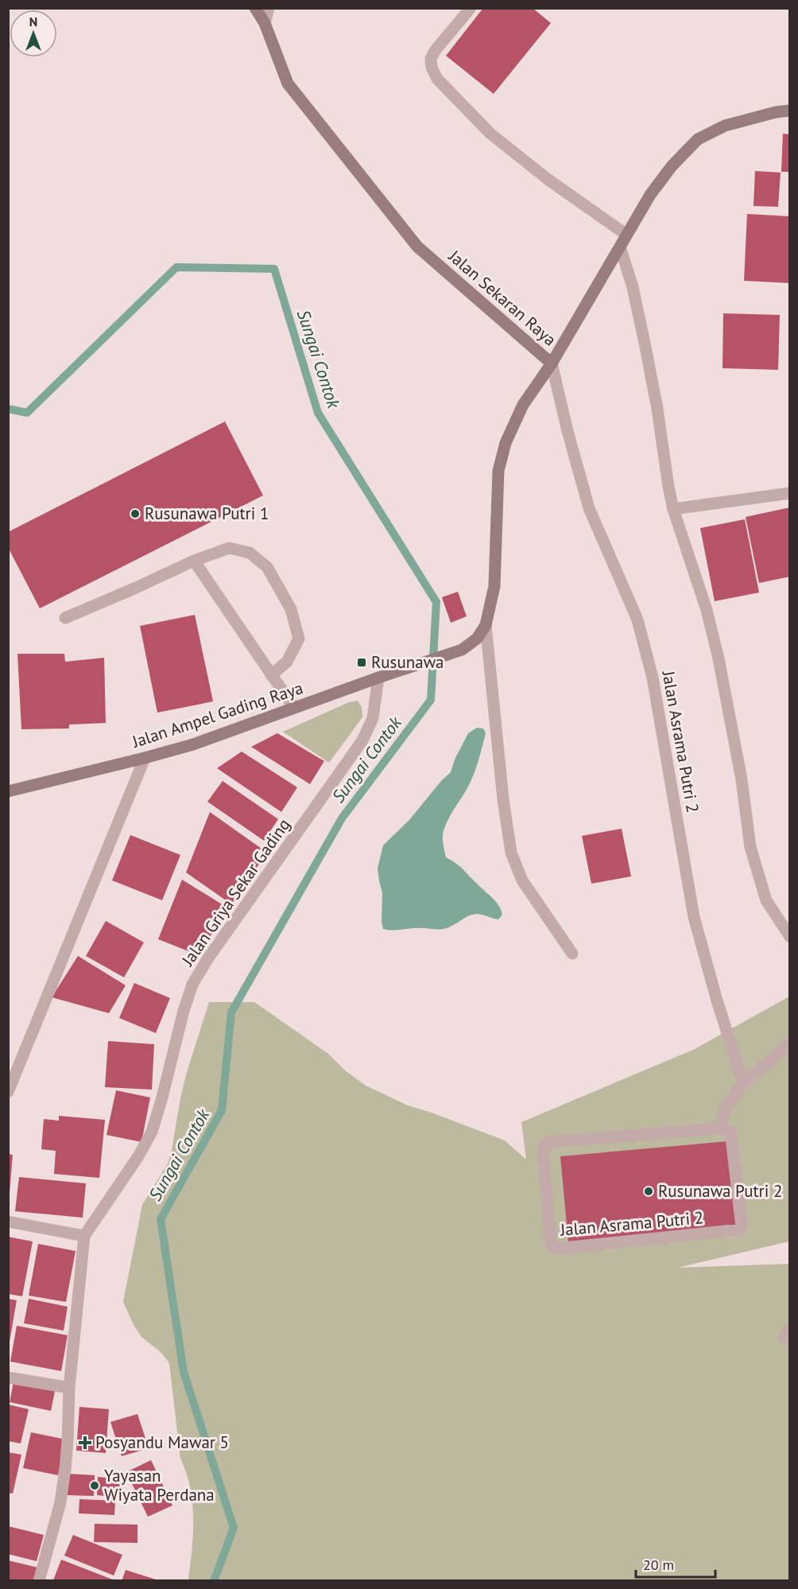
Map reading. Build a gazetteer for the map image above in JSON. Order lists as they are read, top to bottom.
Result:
{
  "streets": {
    "main road": ["Jalan Sekaran Raya", "Jalan Ampel Gading Raya"],
    "street": ["Jalan Asrama Putri 2", "Jalan Griya Sekar Gading"]
  },
  "crossings": [
    ["Jalan Sekaran Raya", "Jalan Asrama Putri 2"],
    ["Jalan Ampel Gading Raya", "Jalan Griya Sekar Gading"]
  ],
  "water": ["Sungai Contok"],
  "places": {
    "other": ["Rusunawa Putri 1", "Rusunawa Putri 2", "Yayasan Wiyata Perdana"],
    "transit": ["Rusunawa"],
    "health": ["Posyandu Mawar 5"]
  },
  "scale_bar": "20 m",
  "north": "top"
}
